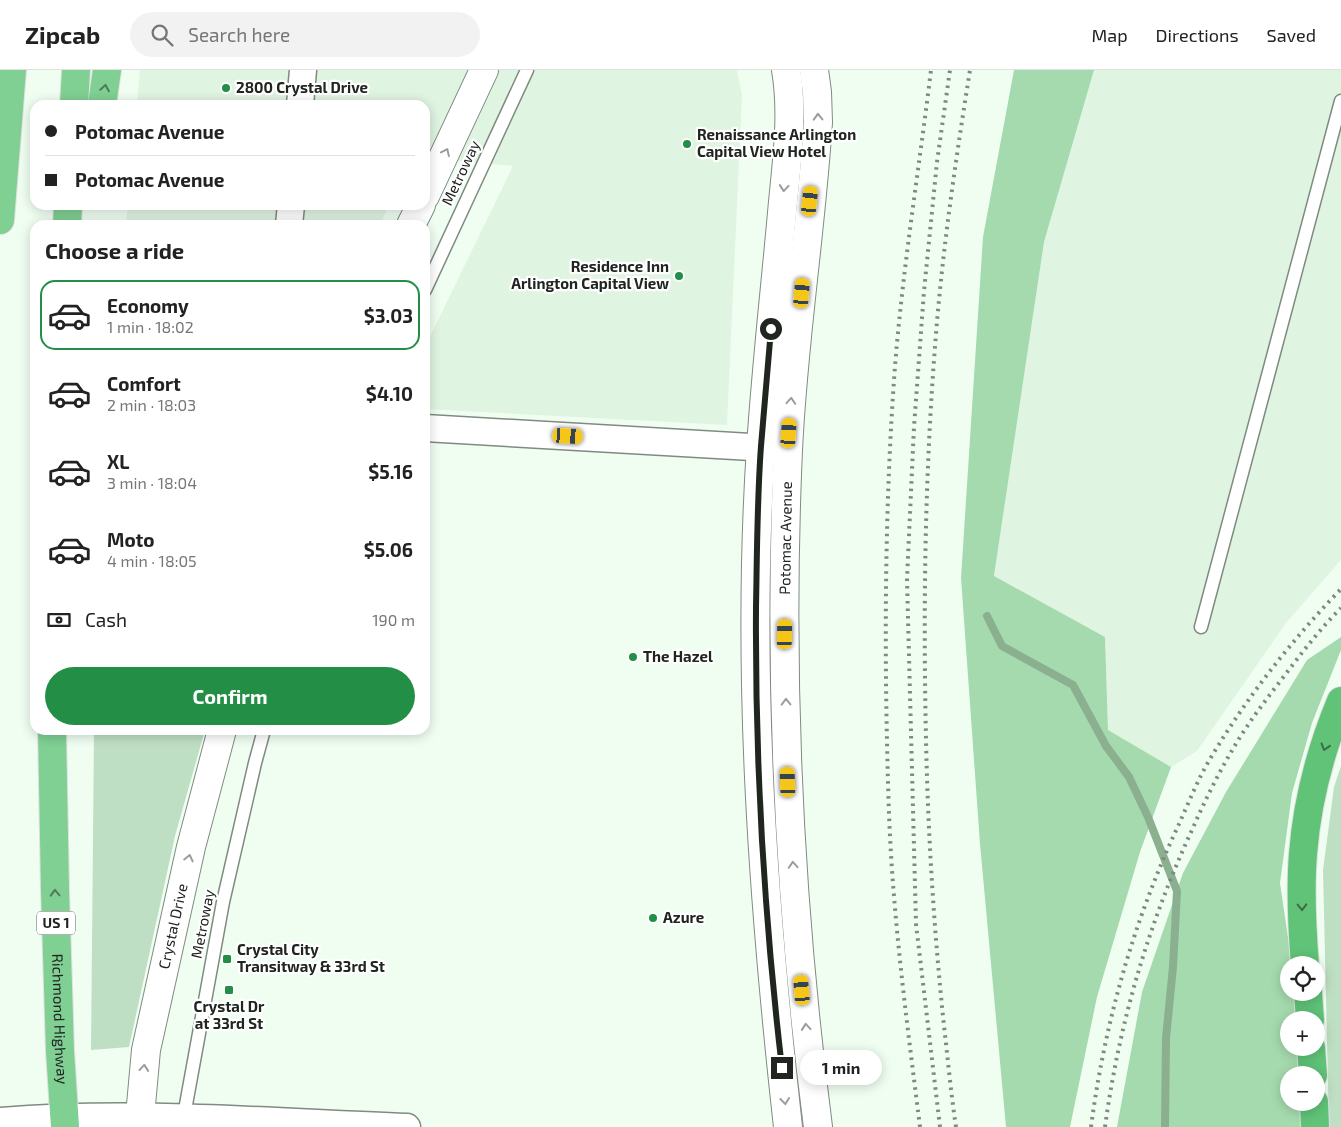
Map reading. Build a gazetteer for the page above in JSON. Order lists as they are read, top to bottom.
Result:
{
  "streets": {
    "highway": ["US 1", "Richmond Highway"],
    "street": ["Potomac Avenue", "Crystal Drive"],
    "lane": ["Metroway"]
  },
  "one_way": ["Crystal Drive", "Richmond Highway"],
  "places": {
    "other": [
      "2800 Crystal Drive",
      "Renaissance Arlington Capital View Hotel",
      "Residence Inn Arlington Capital View",
      "The Hazel",
      "Azure"
    ],
    "transit": ["Crystal City Transitway & 33rd St", "Crystal Dr at 33rd St"]
  },
  "page": {
    "header": "Zipcab",
    "search": "Search here",
    "nav": ["Map", "Directions", "Saved"],
    "banner": ["Potomac Avenue", "Potomac Avenue"],
    "heading": "Choose a ride",
    "list": [
      {
        "name": "Economy",
        "note": "1 min · 18:02",
        "value": "$3.03"
      },
      {
        "name": "Comfort",
        "note": "2 min · 18:03",
        "value": "$4.10"
      },
      {
        "name": "XL",
        "note": "3 min · 18:04",
        "value": "$5.16"
      },
      {
        "name": "Moto",
        "note": "4 min · 18:05",
        "value": "$5.06"
      }
    ],
    "pay": ["Cash", "190 m"],
    "buttons": "Confirm",
    "map_buttons": ["+", "−"],
    "bubble": "1 min"
  }
}
